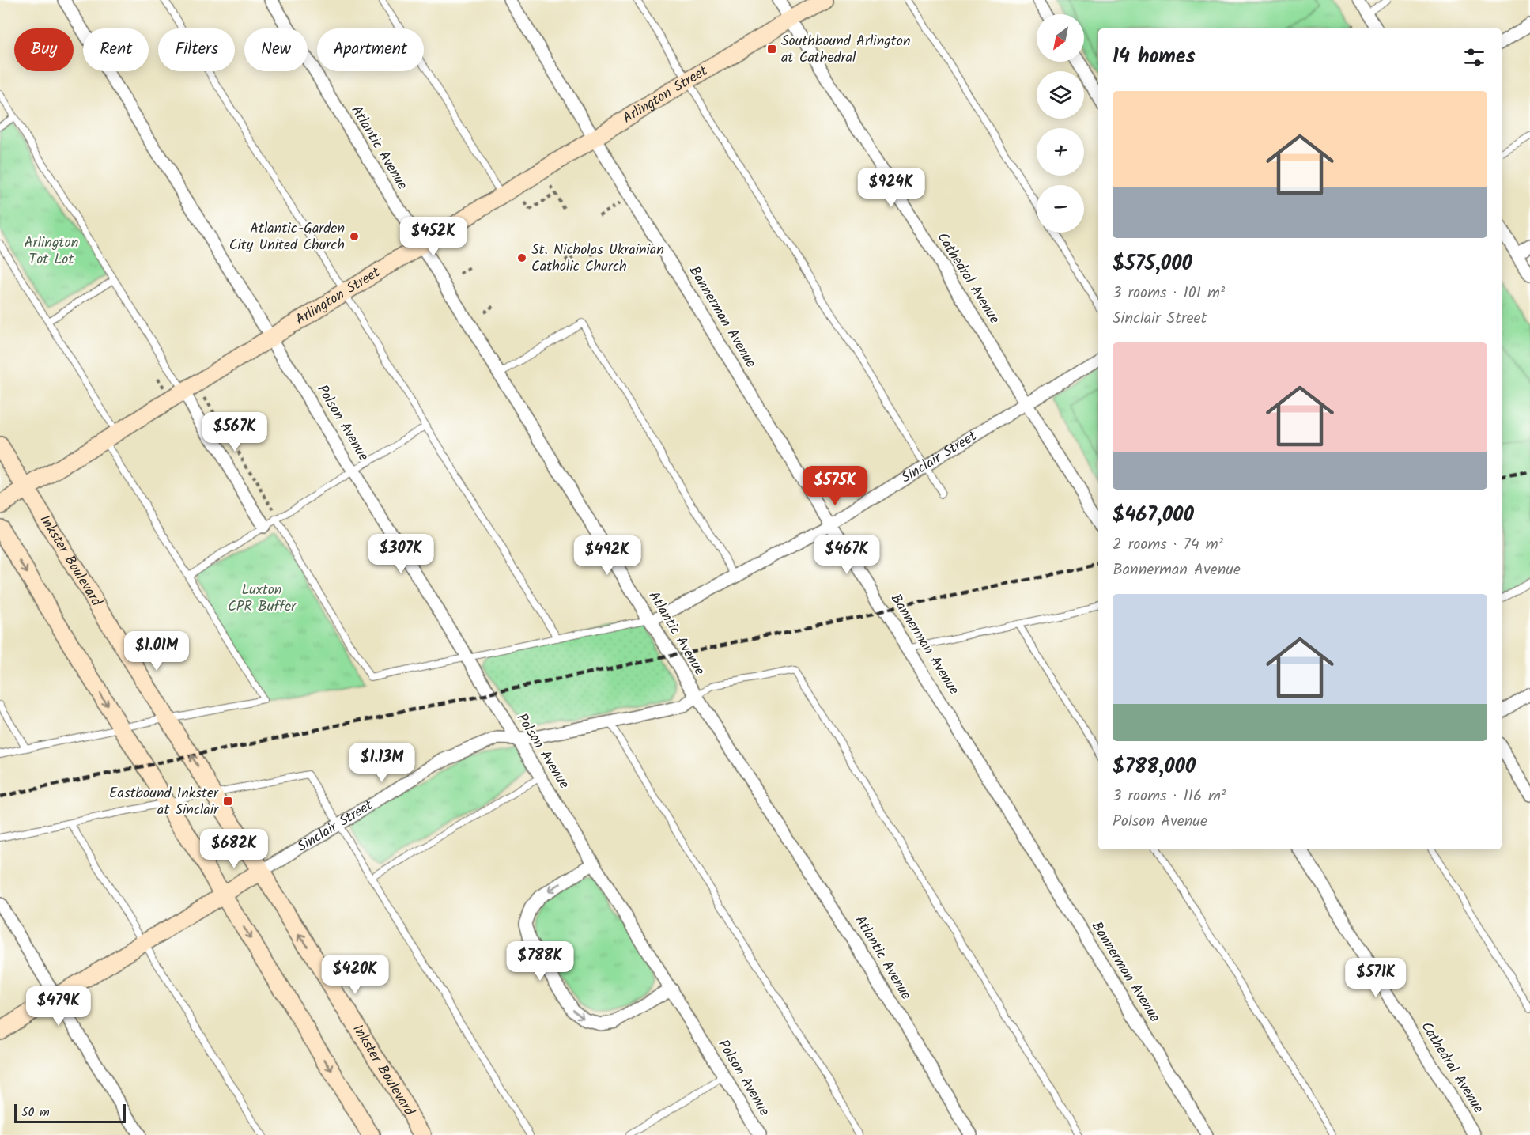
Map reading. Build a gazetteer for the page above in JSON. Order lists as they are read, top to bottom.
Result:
{
  "streets": {
    "main road": ["Arlington Street", "Sinclair Street", "Inkster Boulevard"],
    "street": [
      "Atlantic Avenue",
      "Cathedral Avenue",
      "Bannerman Avenue",
      "Polson Avenue"
    ]
  },
  "crossings": [
    ["Arlington Street", "Atlantic Avenue"],
    ["Arlington Street", "Cathedral Avenue"],
    ["Arlington Street", "Bannerman Avenue"],
    ["Arlington Street", "Polson Avenue"],
    ["Arlington Street", "Inkster Boulevard"],
    ["Atlantic Avenue", "Sinclair Street"],
    ["Cathedral Avenue", "Sinclair Street"],
    ["Bannerman Avenue", "Sinclair Street"],
    ["Polson Avenue", "Sinclair Street"],
    ["Sinclair Street", "Inkster Boulevard"]
  ],
  "parks": ["Arlington Tot Lot", "Luxton CPR Buffer"],
  "places": {
    "transit": ["Southbound Arlington at Cathedral", "Eastbound Inkster at Sinclair"],
    "other": ["Atlantic-Garden City United Church", "St. Nicholas Ukrainian Catholic Church"]
  },
  "scale_bar": "50 m",
  "north": "bottom left",
  "page": {
    "map_buttons": ["+", "−"],
    "chip": [
      "Buy",
      "Rent",
      "Filters",
      "New",
      "Apartment"
    ],
    "heading": "14 homes",
    "list": [
      {
        "name": "$575,000",
        "note": "3 rooms · 101 m² · Sinclair Street"
      },
      {
        "name": "$467,000",
        "note": "2 rooms · 74 m² · Bannerman Avenue"
      },
      {
        "name": "$788,000",
        "note": "3 rooms · 116 m² · Polson Avenue"
      }
    ],
    "price": [
      "$924K",
      "$452K",
      "$567K",
      "$575K",
      "$307K",
      "$467K",
      "$492K",
      "$1.01M",
      "$1.13M",
      "$682K",
      "$788K",
      "$420K",
      "$571K",
      "$479K"
    ],
    "scale": "50 m"
  }
}
